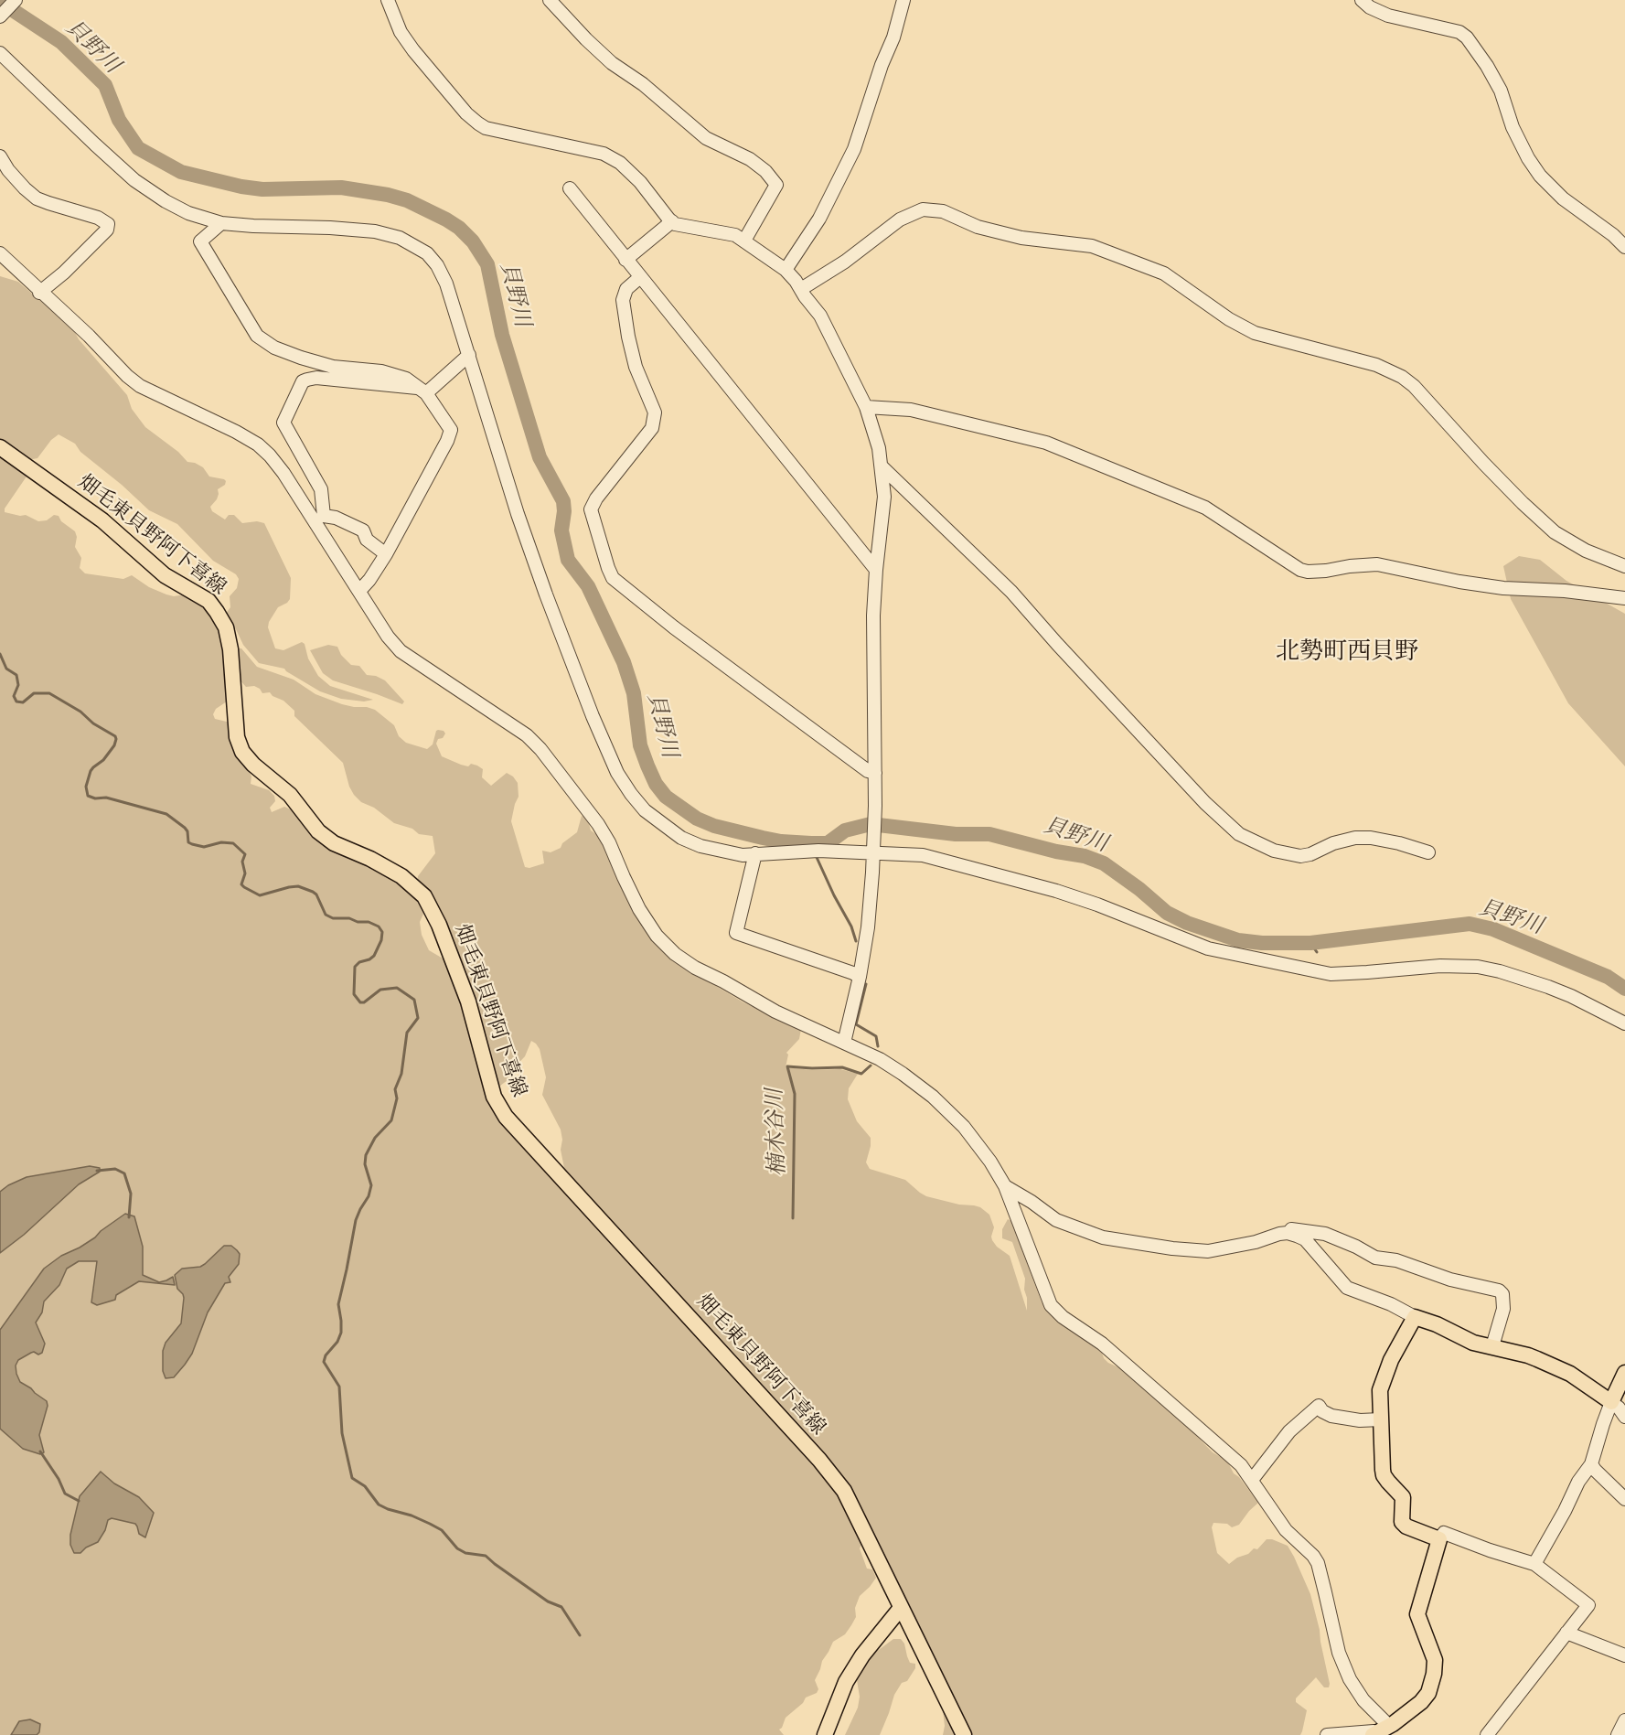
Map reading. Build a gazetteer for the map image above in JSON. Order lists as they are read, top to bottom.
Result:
{
  "streets": {
    "main road": ["畑毛東貝野阿下喜線"]
  },
  "districts": ["北勢町西貝野"],
  "water": ["貝野川", "楠木谷川"]
}
